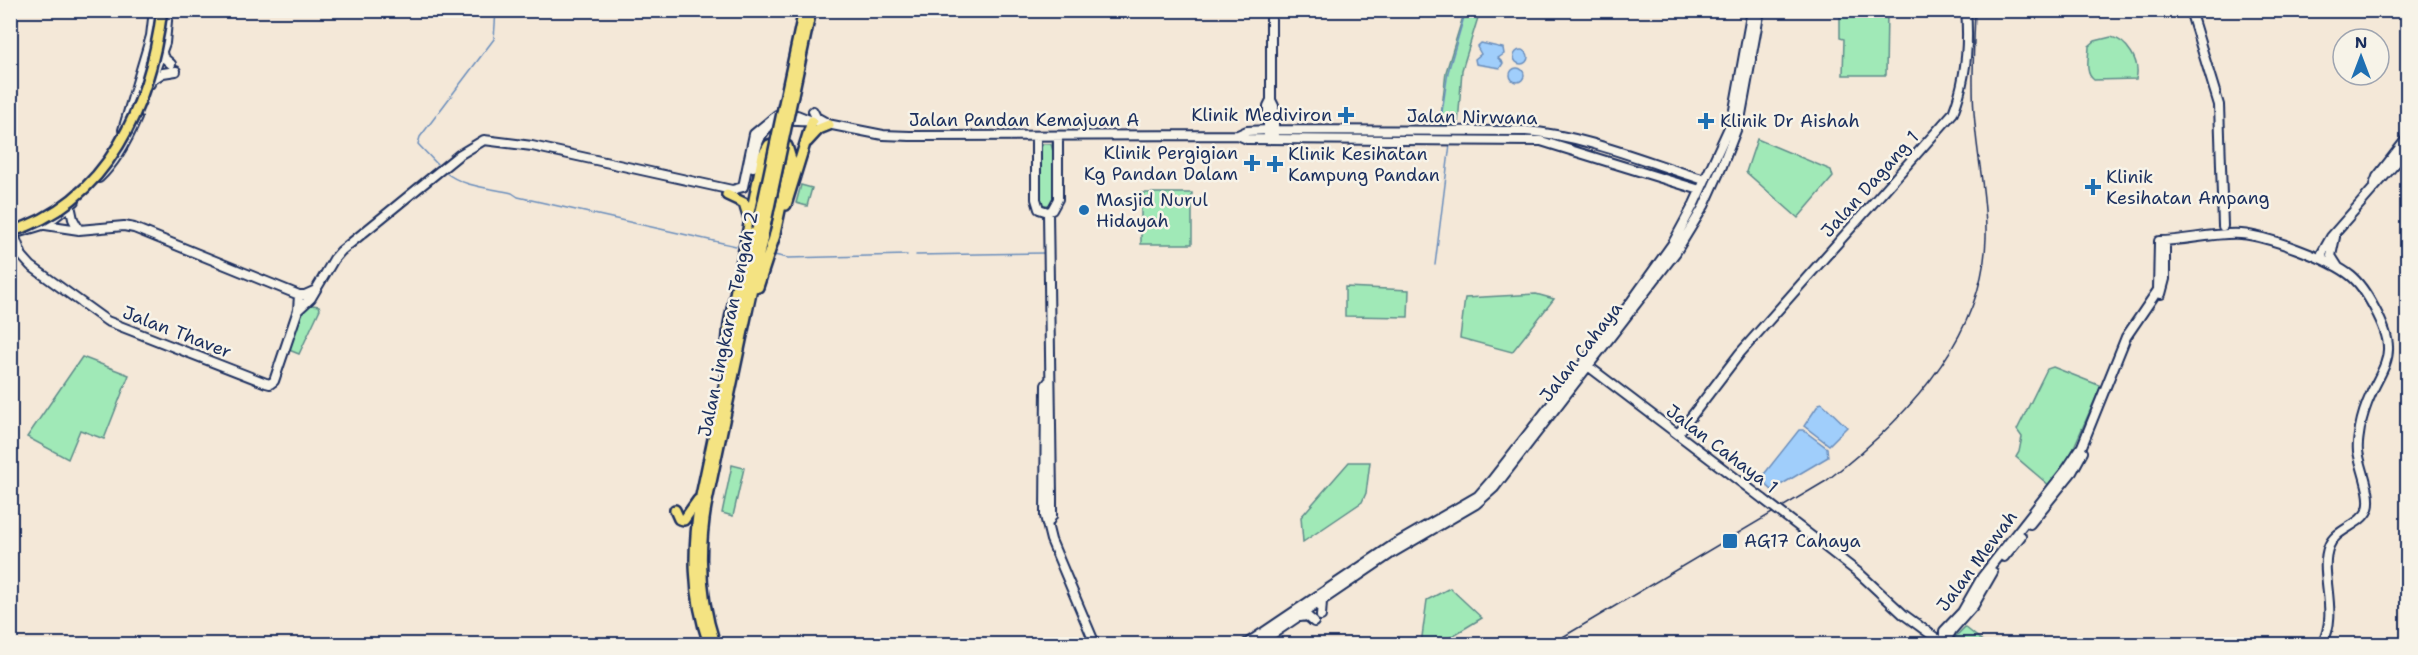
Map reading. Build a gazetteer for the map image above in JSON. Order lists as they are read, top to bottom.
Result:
{
  "streets": {
    "highway": ["Jalan Lingkaran Tengah 2"],
    "street": [
      "Jalan Nirwana",
      "Jalan Pandan Kemajuan A",
      "Jalan Dagang 1",
      "Jalan Thaver",
      "Jalan Cahaya",
      "Jalan Cahaya 1",
      "Jalan Mewah"
    ]
  },
  "crossings": [
    ["Jalan Nirwana", "Jalan Pandan Kemajuan A"],
    ["Jalan Nirwana", "Jalan Cahaya"],
    ["Jalan Dagang 1", "Jalan Cahaya 1"],
    ["Jalan Cahaya 1", "Jalan Mewah"]
  ],
  "places": {
    "health": [
      "Klinik Mediviron",
      "Klinik Dr Aishah",
      "Klinik Pergigian Kg Pandan Dalam",
      "Klinik Kesihatan Kampung Pandan",
      "Klinik Kesihatan Ampang"
    ],
    "other": ["Masjid Nurul Hidayah"],
    "transit": ["AG17 Cahaya"]
  },
  "north": "top"
}
